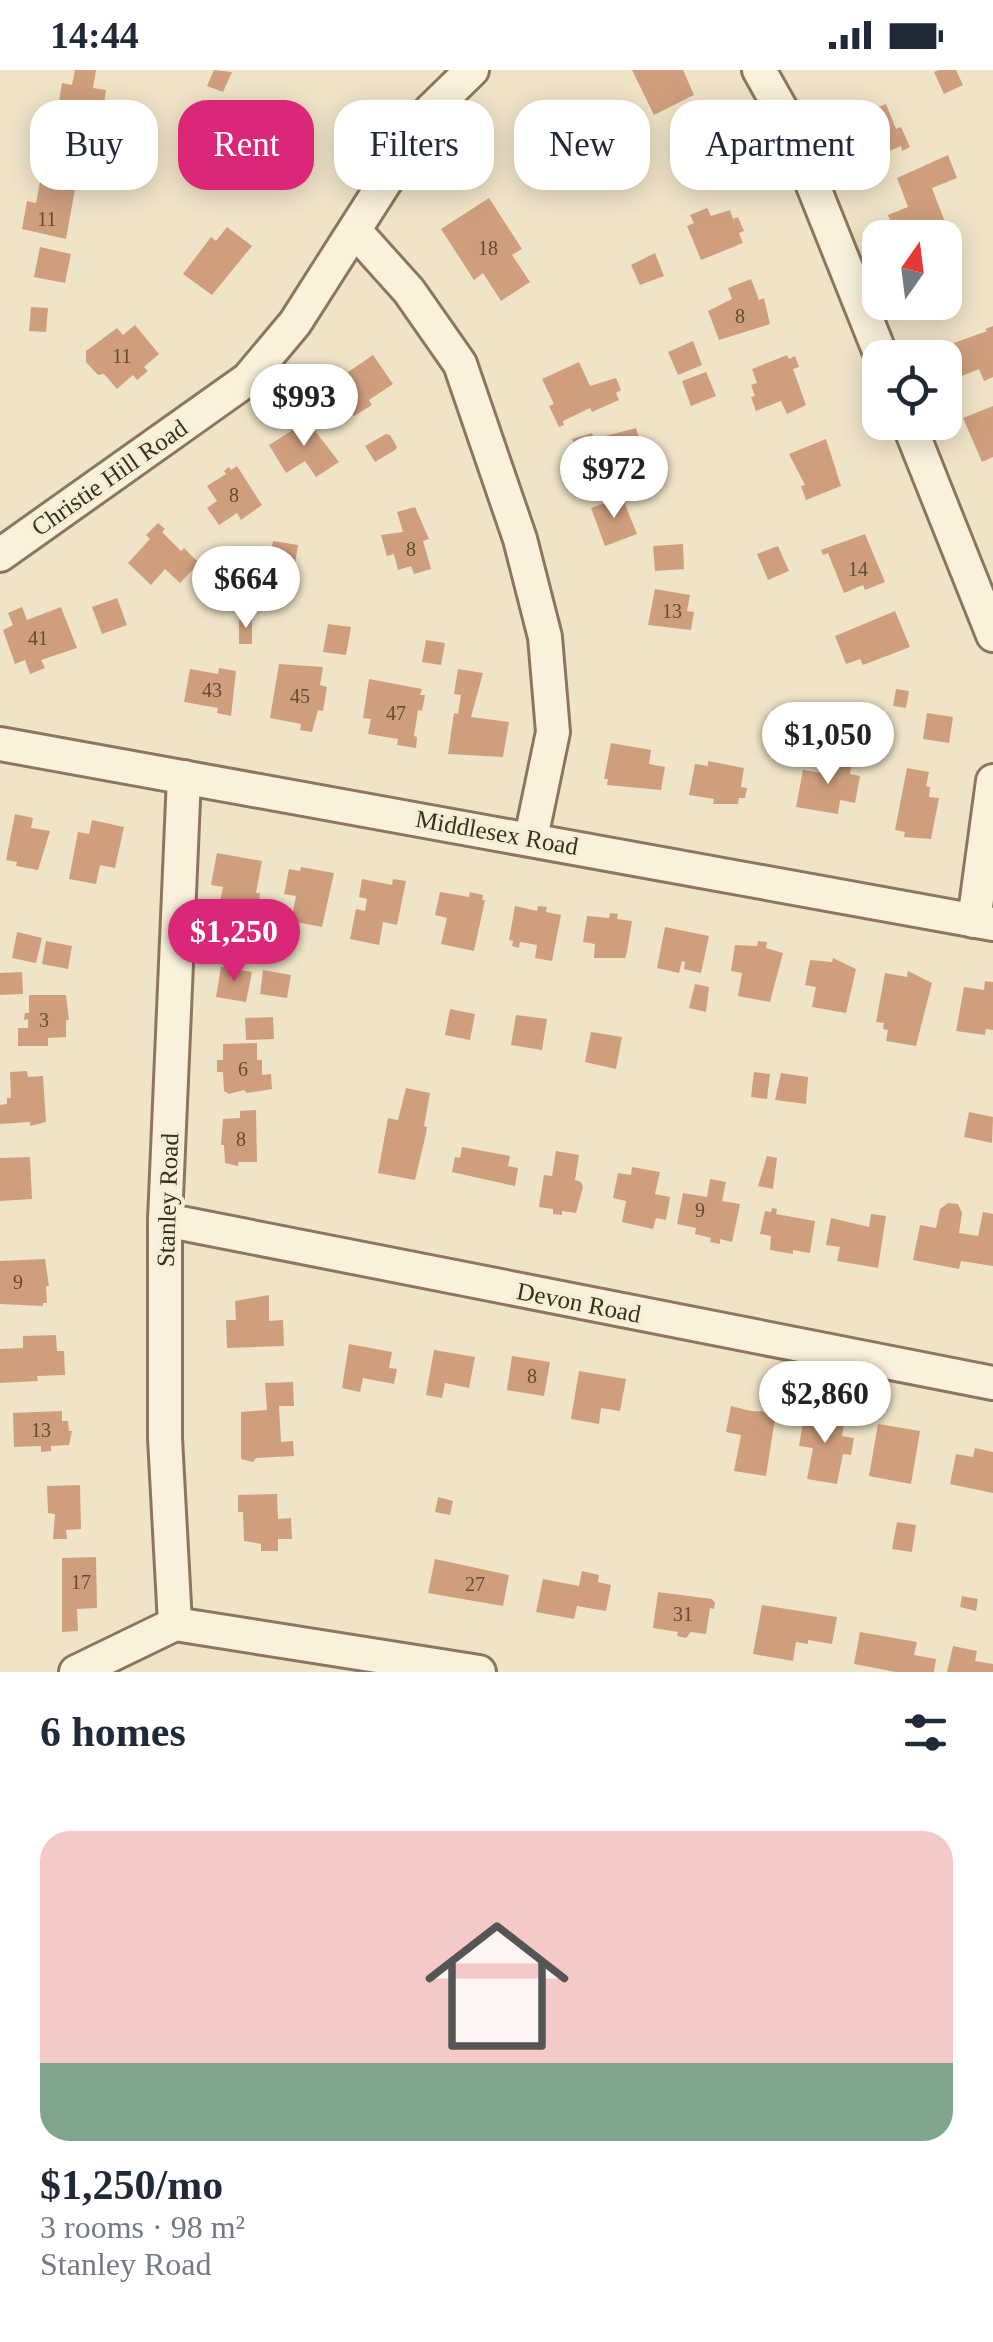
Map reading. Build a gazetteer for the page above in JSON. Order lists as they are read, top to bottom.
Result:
{
  "streets": {
    "street": [
      "Christie Hill Road",
      "Middlesex Road",
      "Stanley Road",
      "Devon Road"
    ]
  },
  "crossings": [
    ["Middlesex Road", "Stanley Road"],
    ["Stanley Road", "Devon Road"]
  ],
  "house_numbers": [
    "11",
    "18",
    "8",
    "11",
    "8",
    "8",
    "14",
    "13",
    "41",
    "43",
    "45",
    "47",
    "3",
    "6",
    "8",
    "9",
    "9",
    "8",
    "13",
    "17",
    "27",
    "31"
  ],
  "north": "top",
  "page": {
    "status": "14:44",
    "chip": [
      "Buy",
      "Rent",
      "Filters",
      "New",
      "Apartment"
    ],
    "price": [
      "$993",
      "$972",
      "$664",
      "$1,050",
      "$1,250",
      "$2,860"
    ],
    "heading": "6 homes",
    "list": [
      {
        "name": "$1,250/mo",
        "note": "3 rooms · 98 m² · Stanley Road"
      }
    ]
  }
}
